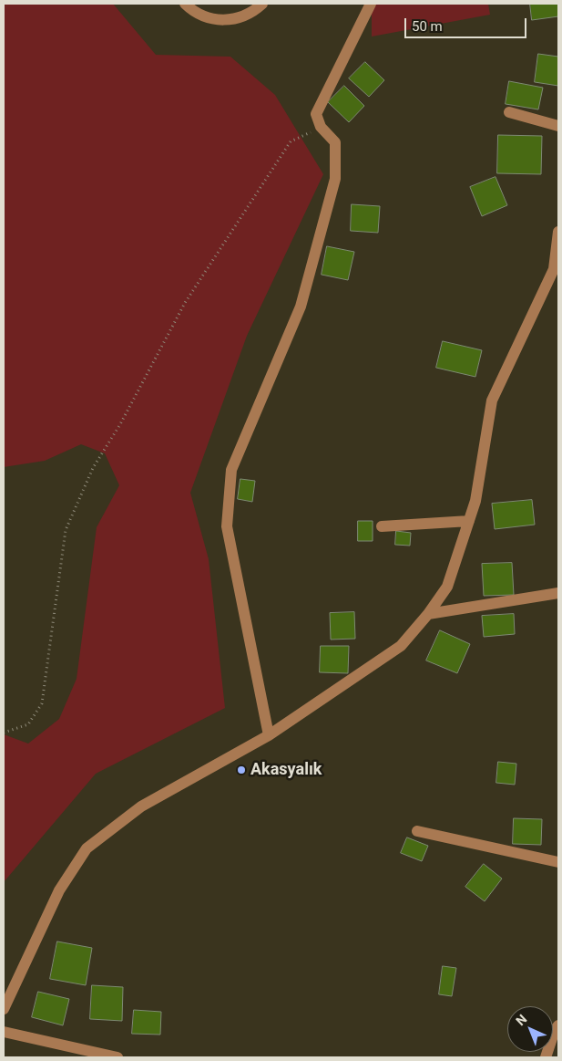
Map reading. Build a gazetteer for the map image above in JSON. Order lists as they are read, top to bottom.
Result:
{
  "places": ["Akasyalık"],
  "scale_bar": "50 m",
  "north": "top left"
}
